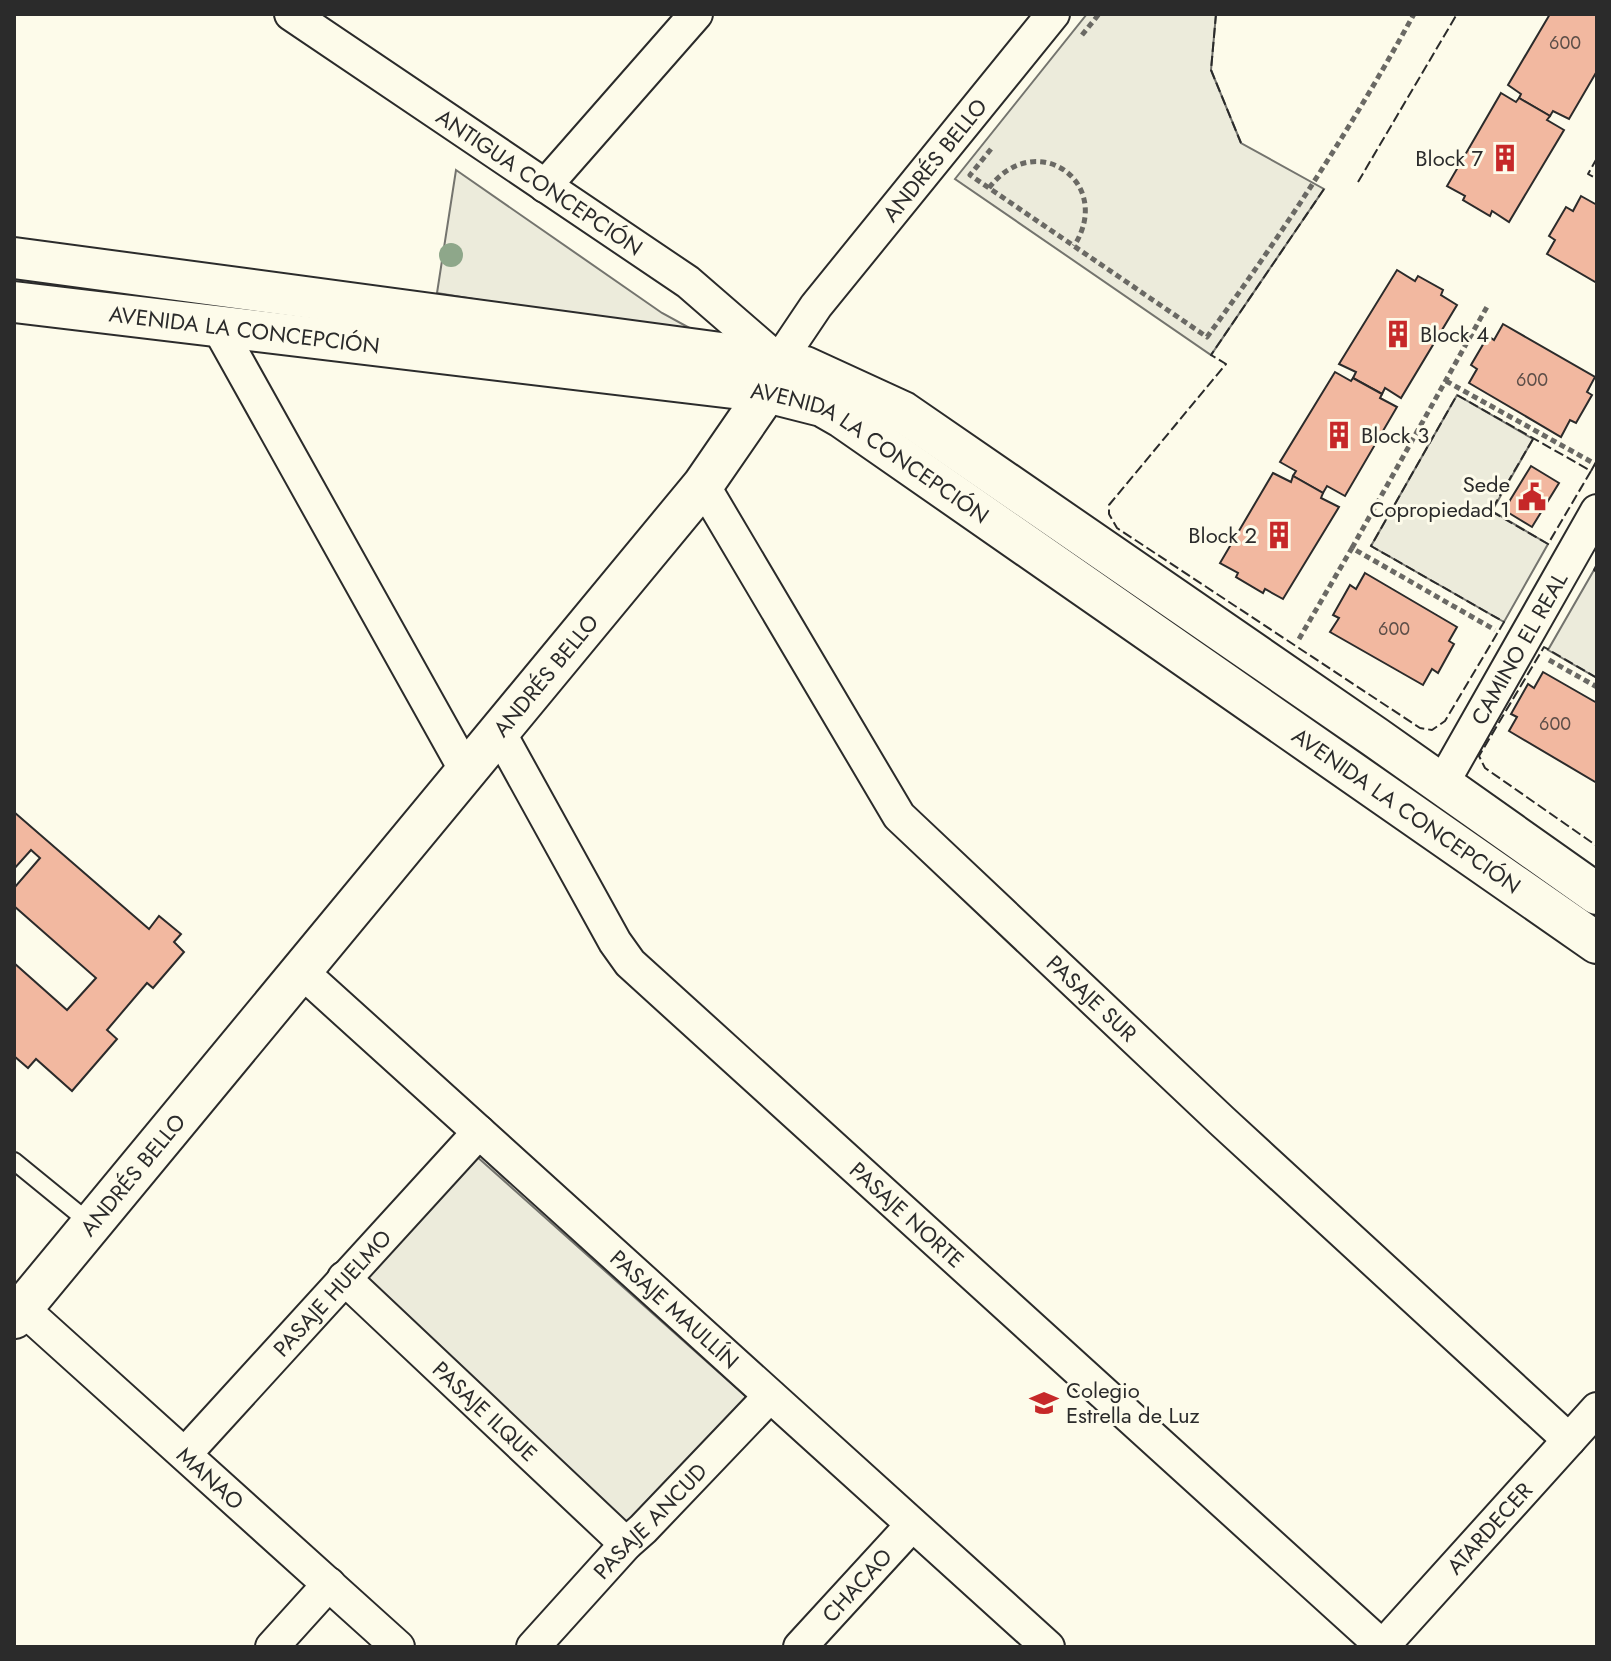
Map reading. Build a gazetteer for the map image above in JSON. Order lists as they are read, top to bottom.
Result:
{
  "streets": {
    "street": [
      "ANDRÉS BELLO",
      "ANTIGUA CONCEPCIÓN",
      "AVENIDA LA CONCEPCIÓN",
      "CAMINO EL REAL",
      "PASAJE SUR",
      "PASAJE NORTE",
      "PASAJE HUELMO",
      "PASAJE MAULLÍN",
      "PASAJE ILQUE",
      "MANAO",
      "PASAJE ANCUD",
      "ATARDECER",
      "CHACAO"
    ]
  },
  "crossings": [
    ["ANDRÉS BELLO", "ANTIGUA CONCEPCIÓN"],
    ["ANDRÉS BELLO", "AVENIDA LA CONCEPCIÓN"],
    ["ANDRÉS BELLO", "PASAJE SUR"],
    ["ANDRÉS BELLO", "PASAJE NORTE"],
    ["ANDRÉS BELLO", "PASAJE MAULLÍN"],
    ["ANDRÉS BELLO", "MANAO"],
    ["ANTIGUA CONCEPCIÓN", "AVENIDA LA CONCEPCIÓN"],
    ["AVENIDA LA CONCEPCIÓN", "CAMINO EL REAL"],
    ["PASAJE SUR", "ATARDECER"],
    ["PASAJE NORTE", "ATARDECER"],
    ["PASAJE HUELMO", "PASAJE MAULLÍN"],
    ["PASAJE HUELMO", "PASAJE ILQUE"],
    ["PASAJE HUELMO", "MANAO"],
    ["PASAJE MAULLÍN", "PASAJE ANCUD"],
    ["PASAJE MAULLÍN", "CHACAO"],
    ["PASAJE ILQUE", "PASAJE ANCUD"]
  ],
  "places": {
    "building": [
      "Block 7",
      "Block 4",
      "Block 3",
      "Block 2"
    ],
    "public building": ["Sede Copropiedad 1"],
    "school or university": ["Colegio Estrella de Luz"]
  },
  "house_numbers": [
    "600",
    "600",
    "600",
    "600"
  ]
}
